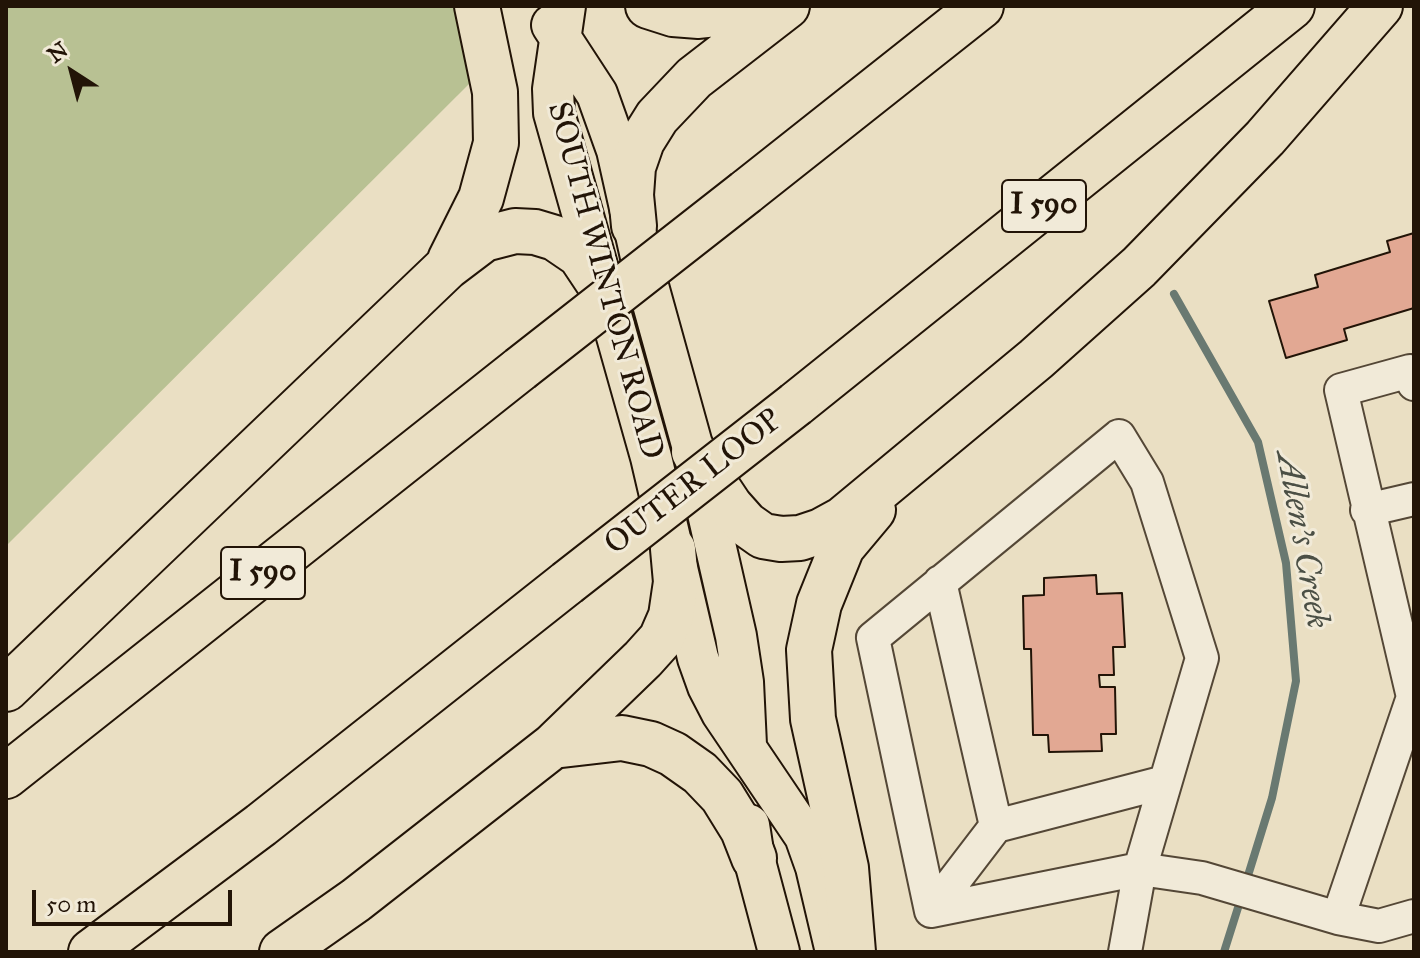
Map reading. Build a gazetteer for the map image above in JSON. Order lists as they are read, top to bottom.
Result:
{
  "streets": {
    "highway": ["I 590", "OUTER LOOP"],
    "main road": ["SOUTH WINTON ROAD"]
  },
  "water": ["Allen's Creek"],
  "scale_bar": "50 m",
  "north": "top left"
}
